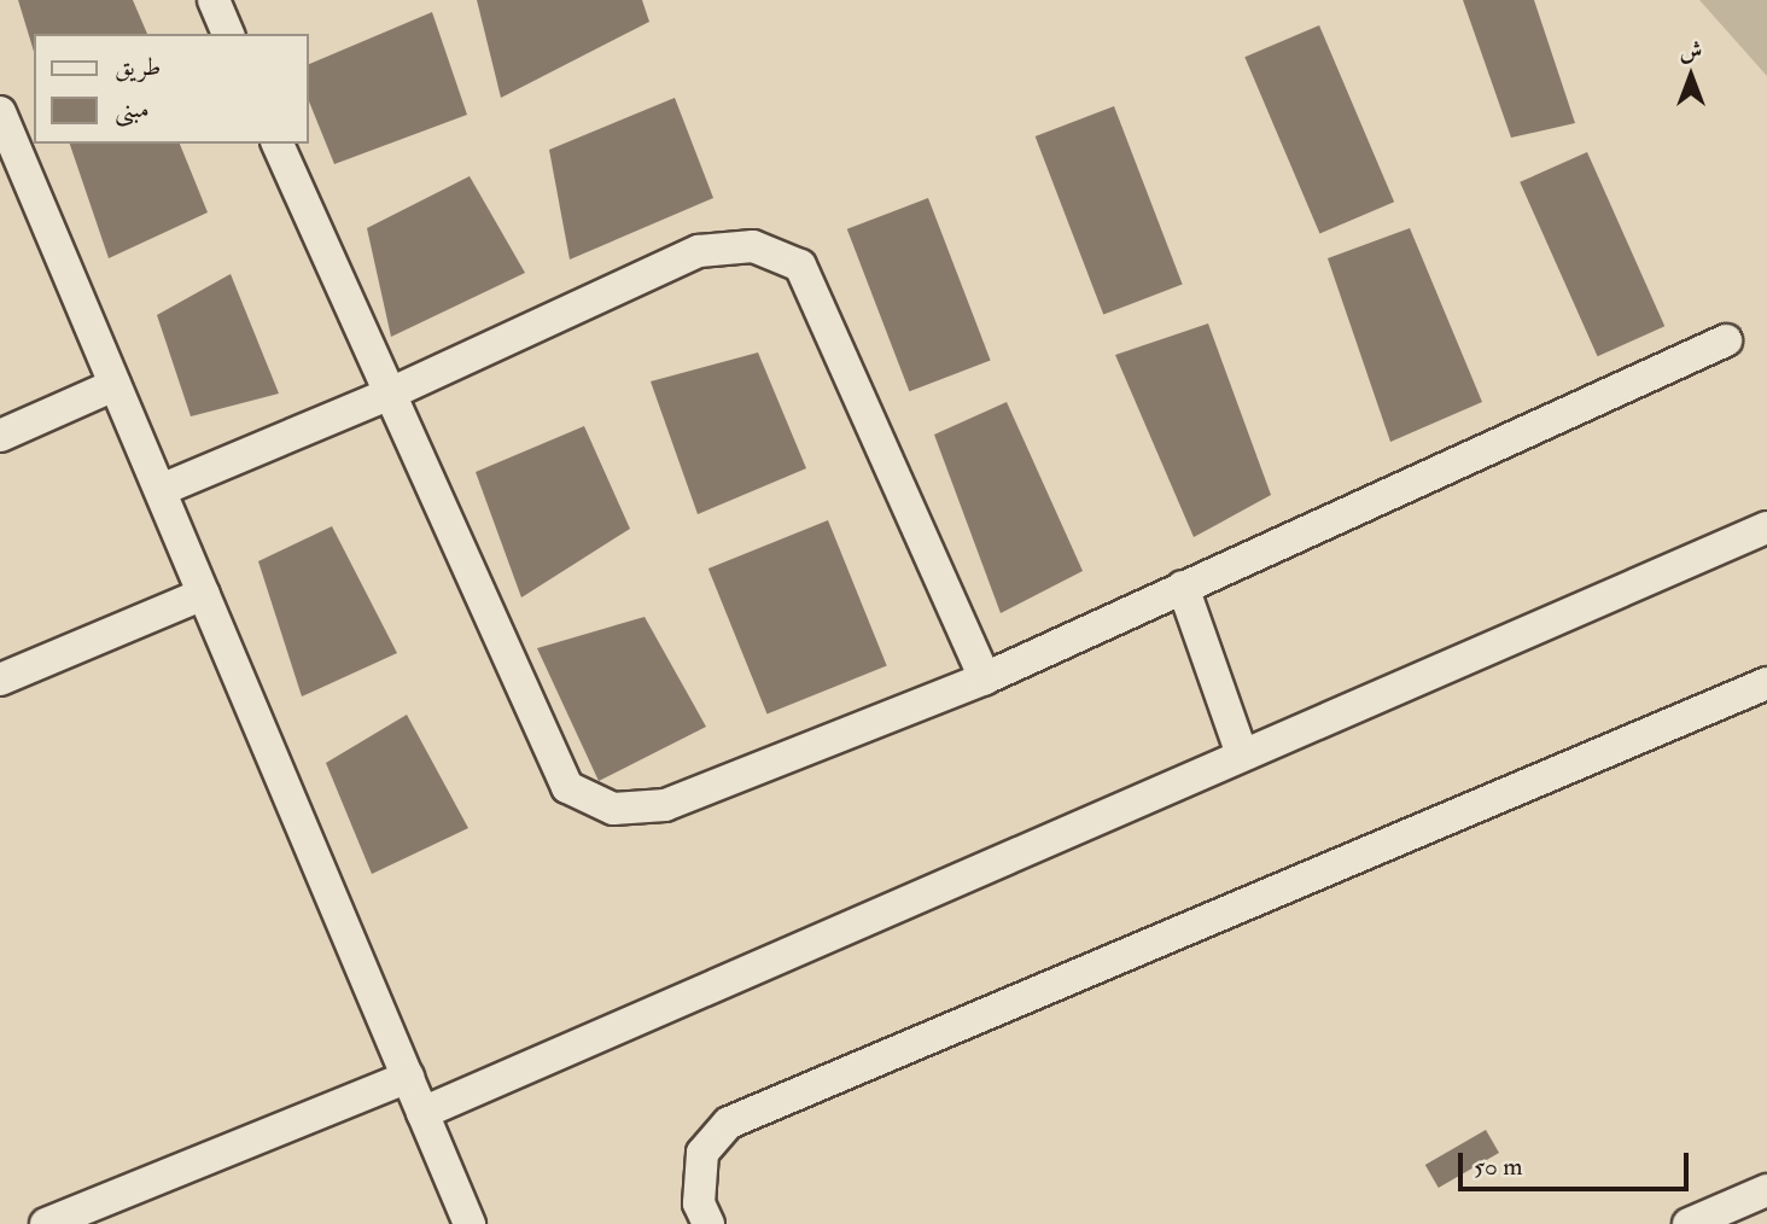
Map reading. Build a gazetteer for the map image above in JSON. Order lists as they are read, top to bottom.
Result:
{
  "legend": ["طريق", "مبنى"],
  "scale_bar": "50 m",
  "north": "top"
}
